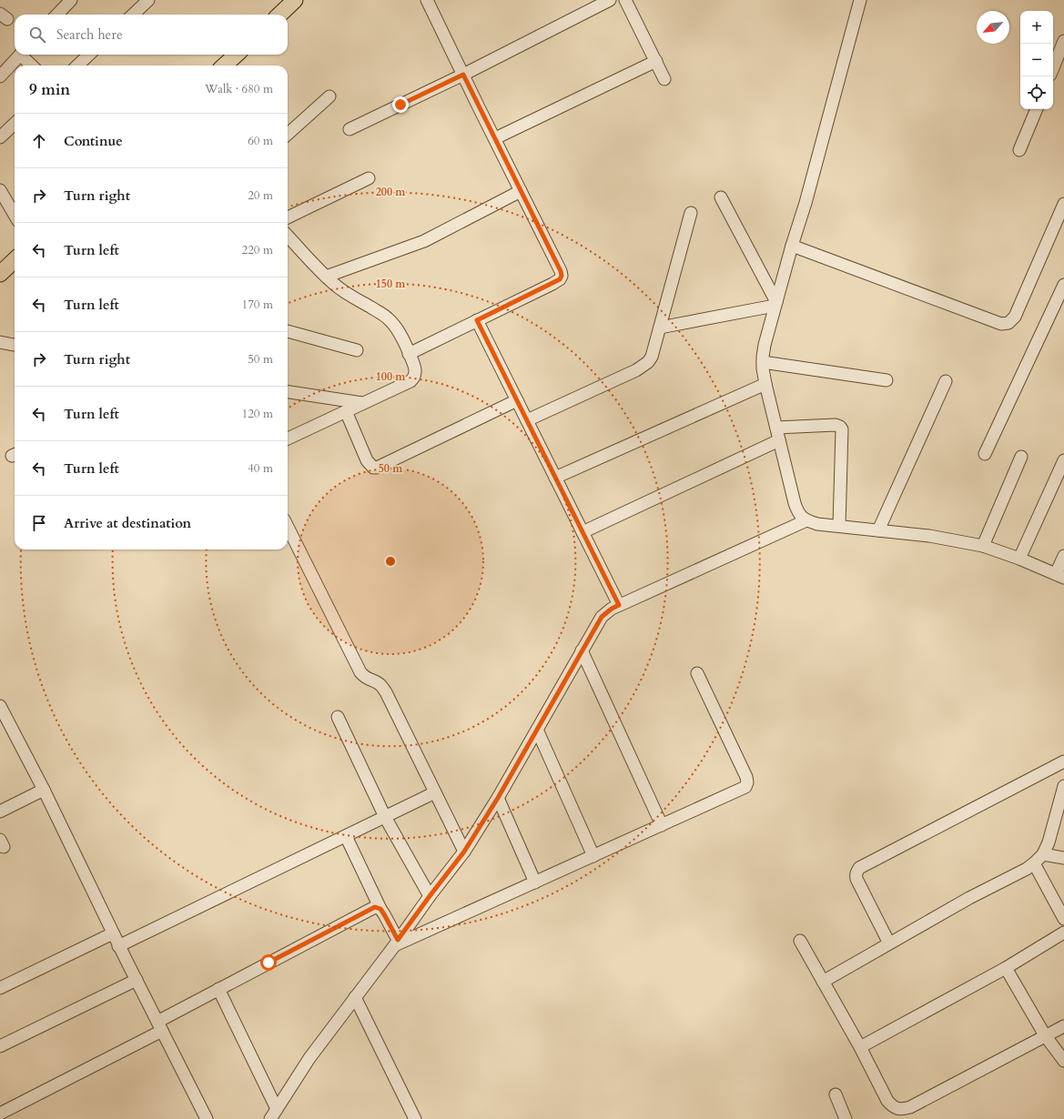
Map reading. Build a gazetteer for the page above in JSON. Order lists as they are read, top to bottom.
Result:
{
  "north": "bottom left",
  "page": {
    "map_buttons": ["+", "−"],
    "search": "Search here",
    "heading": ["9 min", "Walk · 680 m"],
    "list": [
      ["Continue", "60 m"],
      ["Turn right", "20 m"],
      ["Turn left", "220 m"],
      ["Turn left", "170 m"],
      ["Turn right", "50 m"],
      ["Turn left", "120 m"],
      ["Turn left", "40 m"],
      "Arrive at destination"
    ]
  },
  "rings": [
    "200 m",
    "150 m",
    "100 m",
    "50 m"
  ]
}
